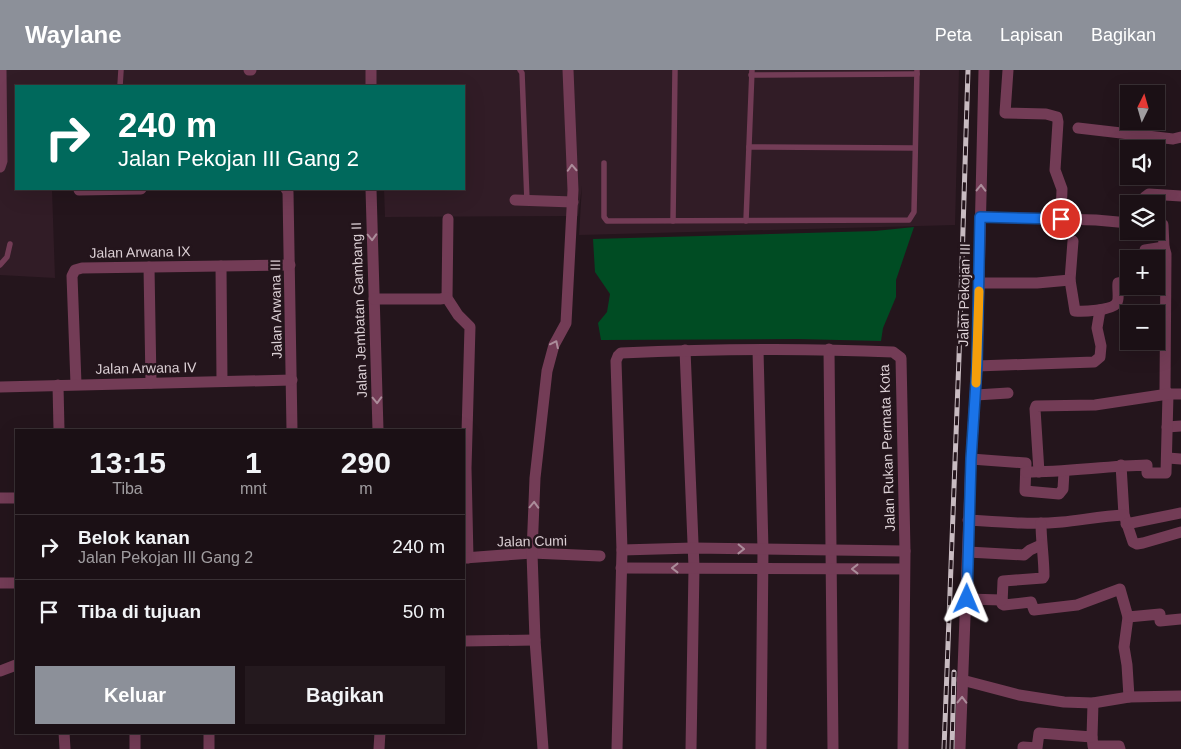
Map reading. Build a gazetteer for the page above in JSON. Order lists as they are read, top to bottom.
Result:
{
  "streets": {
    "street": [
      "Jalan Arwana IX",
      "Jalan Pekojan III",
      "Jalan Arwana III",
      "Jalan Jembatan Gambang II",
      "Jalan Arwana IV",
      "Jalan Rukan Permata Kota",
      "Jalan Cumi"
    ]
  },
  "crossings": [
    ["Jalan Arwana IX", "Jalan Arwana III"],
    ["Jalan Arwana IX", "Jalan Arwana IV"],
    ["Jalan Arwana III", "Jalan Arwana IV"]
  ],
  "north": "top",
  "page": {
    "header": "Waylane",
    "nav": ["Peta", "Lapisan", "Bagikan"],
    "map_buttons": ["+", "−"],
    "turn": ["240 m", "Jalan Pekojan III Gang 2"],
    "eta": [
      "13:15",
      "Tiba",
      "1",
      "mnt",
      "290",
      "m"
    ],
    "list": [
      {
        "name": "Belok kanan",
        "note": "Jalan Pekojan III Gang 2",
        "value": "240 m"
      },
      {
        "name": "Tiba di tujuan",
        "value": "50 m"
      }
    ],
    "buttons": ["Keluar", "Bagikan"]
  }
}
